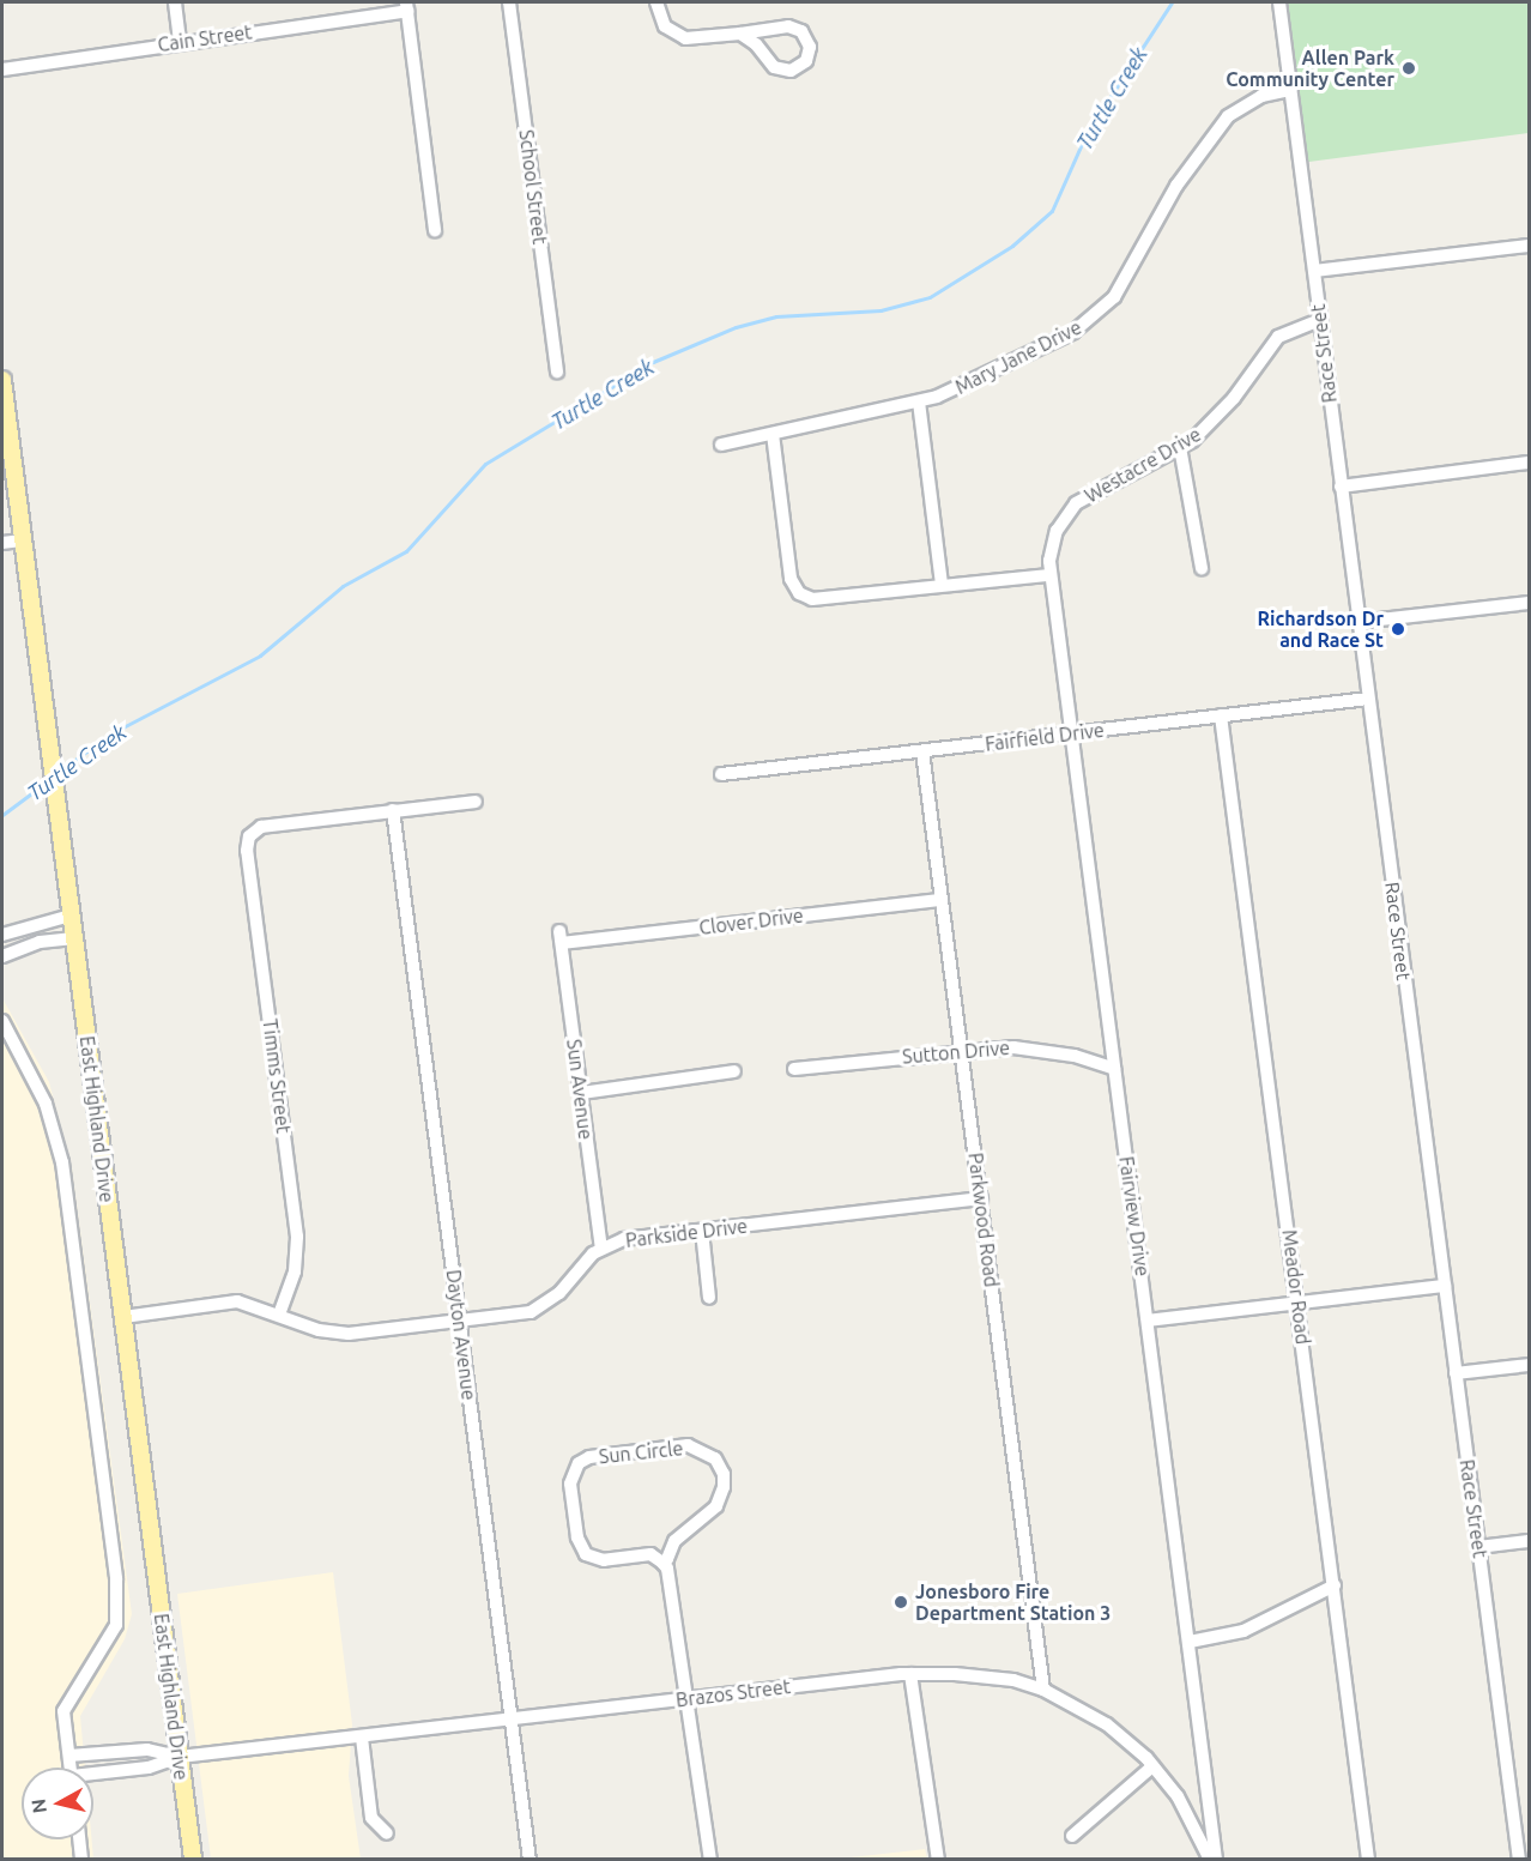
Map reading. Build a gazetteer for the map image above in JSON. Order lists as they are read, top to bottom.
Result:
{
  "streets": {
    "main road": ["East Highland Drive"],
    "street": [
      "Cain Street",
      "School Street",
      "Race Street",
      "Mary Jane Drive",
      "Westacre Drive",
      "Fairfield Drive",
      "Clover Drive",
      "Sutton Drive",
      "Timms Street",
      "Sun Avenue",
      "Fairview Drive",
      "Parkwood Road",
      "Parkside Drive",
      "Meador Road",
      "Dayton Avenue",
      "Sun Circle",
      "Brazos Street"
    ]
  },
  "crossings": [
    ["Race Street", "Mary Jane Drive"],
    ["Race Street", "Westacre Drive"],
    ["Race Street", "Fairfield Drive"],
    ["Westacre Drive", "Fairview Drive"],
    ["Fairfield Drive", "Fairview Drive"],
    ["Fairfield Drive", "Parkwood Road"],
    ["Fairfield Drive", "Meador Road"],
    ["Clover Drive", "Sun Avenue"],
    ["Clover Drive", "Parkwood Road"],
    ["Sutton Drive", "Fairview Drive"],
    ["Sutton Drive", "Parkwood Road"],
    ["Timms Street", "Parkside Drive"],
    ["Timms Street", "Dayton Avenue"],
    ["Sun Avenue", "Parkside Drive"],
    ["East Highland Drive", "Parkside Drive"],
    ["East Highland Drive", "Brazos Street"],
    ["Fairview Drive", "Brazos Street"],
    ["Parkwood Road", "Parkside Drive"],
    ["Parkwood Road", "Brazos Street"],
    ["Parkside Drive", "Dayton Avenue"],
    ["Dayton Avenue", "Brazos Street"]
  ],
  "water": ["Turtle Creek"],
  "places": ["Allen Park Community Center", "Richardson Dr and Race St", "Jonesboro Fire Department Station 3"],
  "north": "left"
}
